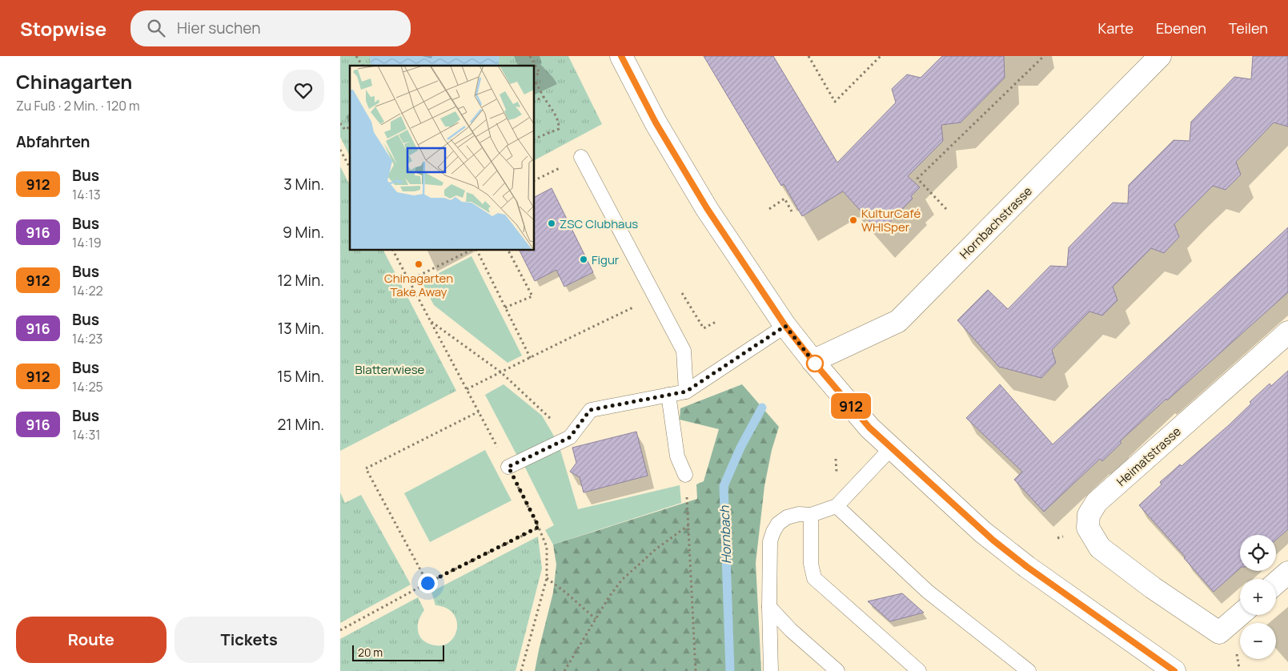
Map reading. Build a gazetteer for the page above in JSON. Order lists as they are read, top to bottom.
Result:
{
  "streets": {
    "street": ["Hornbachstrasse", "Heimatstrasse"]
  },
  "water": ["Hornbach"],
  "parks": ["Blatterwiese"],
  "places": [
    "KulturCafé WHISper",
    "ZSC Clubhaus",
    "Figur",
    "Chinagarten Take Away"
  ],
  "lines": ["bus line 912"],
  "scale_bar": "20 m",
  "page": {
    "header": "Stopwise",
    "search": "Hier suchen",
    "nav": ["Karte", "Ebenen", "Teilen"],
    "heading": [
      ["Chinagarten", "Zu Fuß · 2 Min. · 120 m"],
      "Abfahrten"
    ],
    "on_map": "912",
    "list": [
      {
        "mark": "912",
        "name": "Bus",
        "note": "14:13",
        "value": "3 Min."
      },
      {
        "mark": "916",
        "name": "Bus",
        "note": "14:19",
        "value": "9 Min."
      },
      {
        "mark": "912",
        "name": "Bus",
        "note": "14:22",
        "value": "12 Min."
      },
      {
        "mark": "916",
        "name": "Bus",
        "note": "14:23",
        "value": "13 Min."
      },
      {
        "mark": "912",
        "name": "Bus",
        "note": "14:25",
        "value": "15 Min."
      },
      {
        "mark": "916",
        "name": "Bus",
        "note": "14:31",
        "value": "21 Min."
      }
    ],
    "map_buttons": ["+", "−"],
    "buttons": ["Route", "Tickets"],
    "scale": "20 m"
  }
}
